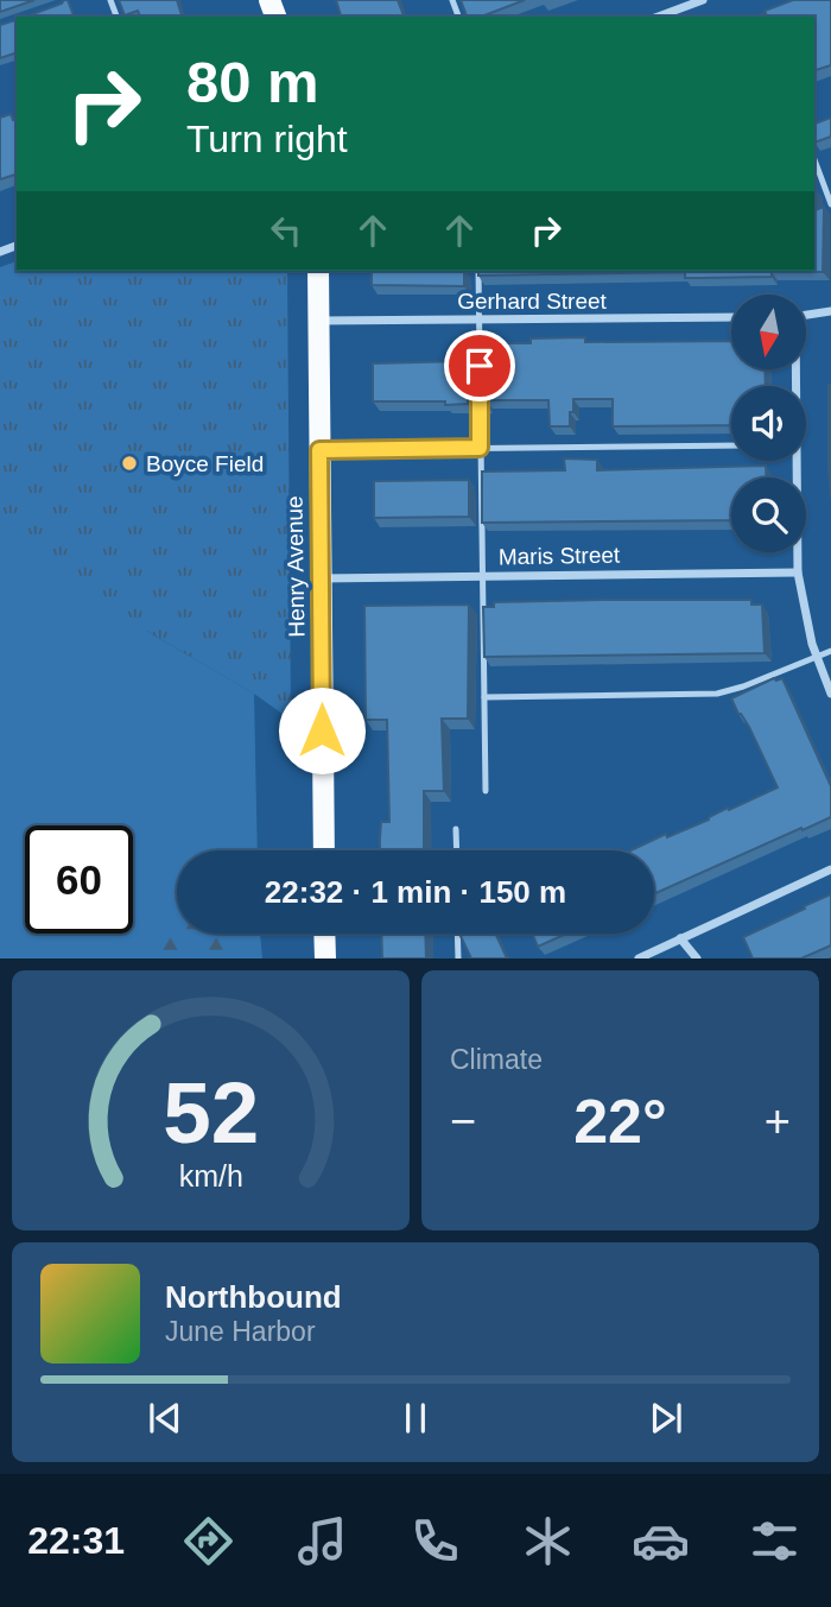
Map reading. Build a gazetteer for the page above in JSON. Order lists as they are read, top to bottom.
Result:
{
  "streets": {
    "main road": ["Henry Avenue"],
    "street": ["Gerhard Street", "Maris Street"]
  },
  "crossings": [
    ["Gerhard Street", "Henry Avenue"],
    ["Maris Street", "Henry Avenue"]
  ],
  "places": ["Boyce Field"],
  "north": "bottom",
  "page": {
    "turn": ["80 m", "Turn right"],
    "limit": "60",
    "trip": "22:32 · 1 min · 150 m",
    "tile": "Climate",
    "heat": ["−", "22°", "+"],
    "song": ["Northbound", "June Harbor"],
    "tabs": "22:31",
    "gauge": ["52", "km/h"]
  }
}
